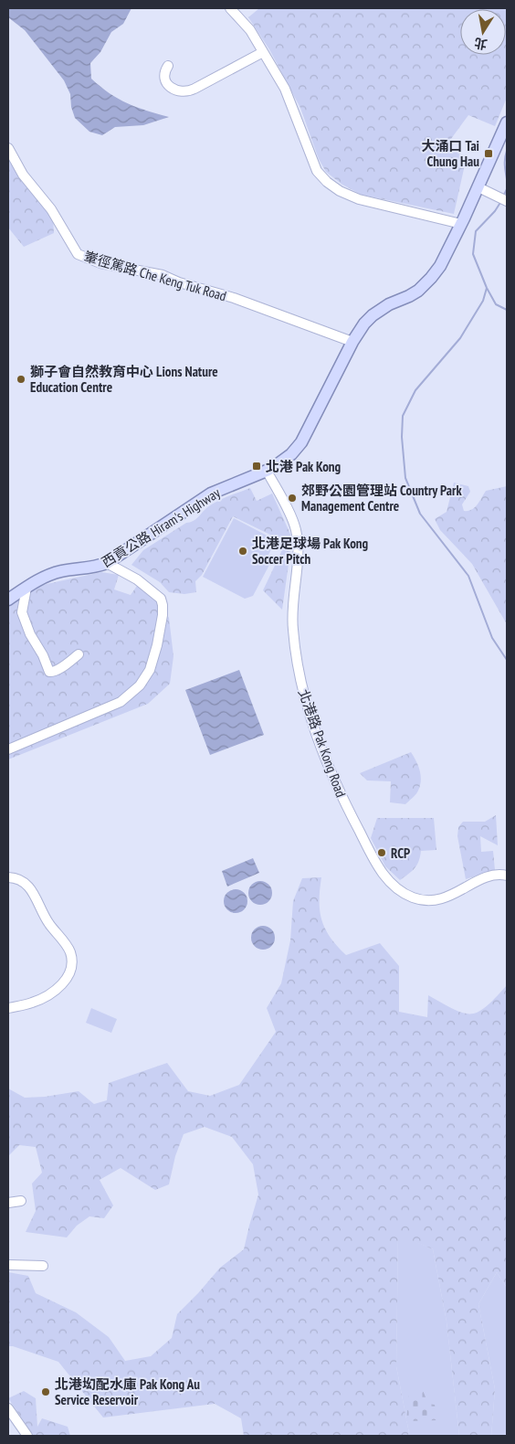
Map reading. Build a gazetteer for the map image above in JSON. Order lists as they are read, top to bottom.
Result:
{
  "streets": {
    "main road": ["西貢公路 Hiram's Highway"],
    "street": ["輋徑篤路 Che Keng Tuk Road", "北港路 Pak Kong Road"]
  },
  "crossings": [
    ["輋徑篤路 Che Keng Tuk Road", "西貢公路 Hiram's Highway"],
    ["西貢公路 Hiram's Highway", "北港路 Pak Kong Road"]
  ],
  "places": {
    "transit": ["大涌口 Tai Chung Hau", "北港 Pak Kong"],
    "other": [
      "獅子會自然教育中心 Lions Nature Education Centre",
      "郊野公園管理站 Country Park Management Centre",
      "北港足球場 Pak Kong Soccer Pitch",
      "RCP",
      "北港㘭配水庫 Pak Kong Au Service Reservoir"
    ]
  },
  "north": "bottom"
}
